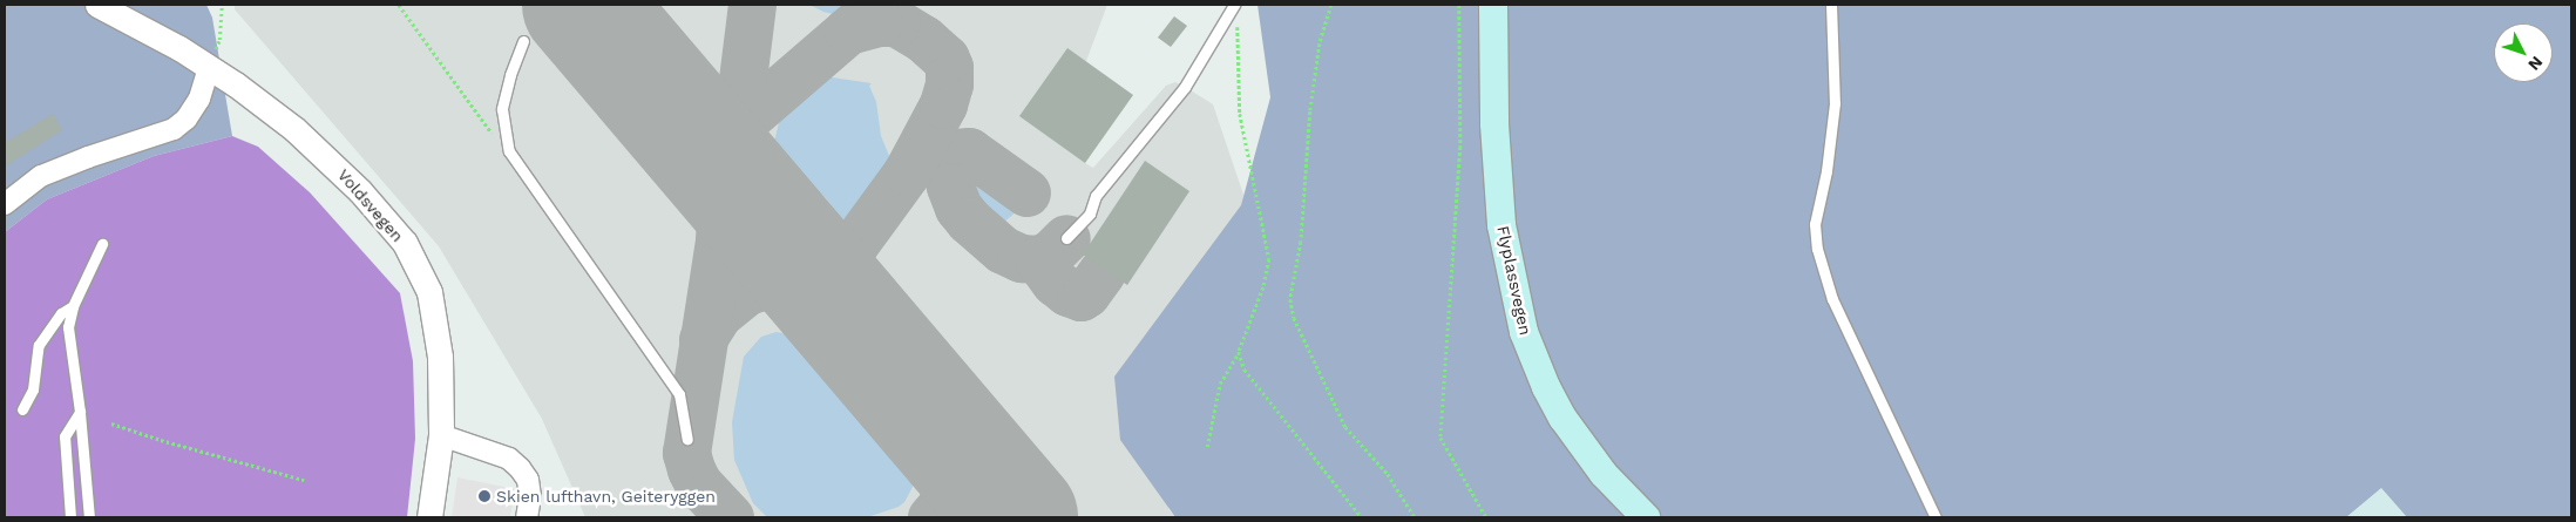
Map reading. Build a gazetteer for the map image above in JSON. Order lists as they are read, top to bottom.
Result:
{
  "streets": {
    "main road": ["Flyplassvegen"],
    "street": ["Voldsvegen"]
  },
  "places": ["Skien lufthavn, Geiteryggen"],
  "north": "bottom right"
}
